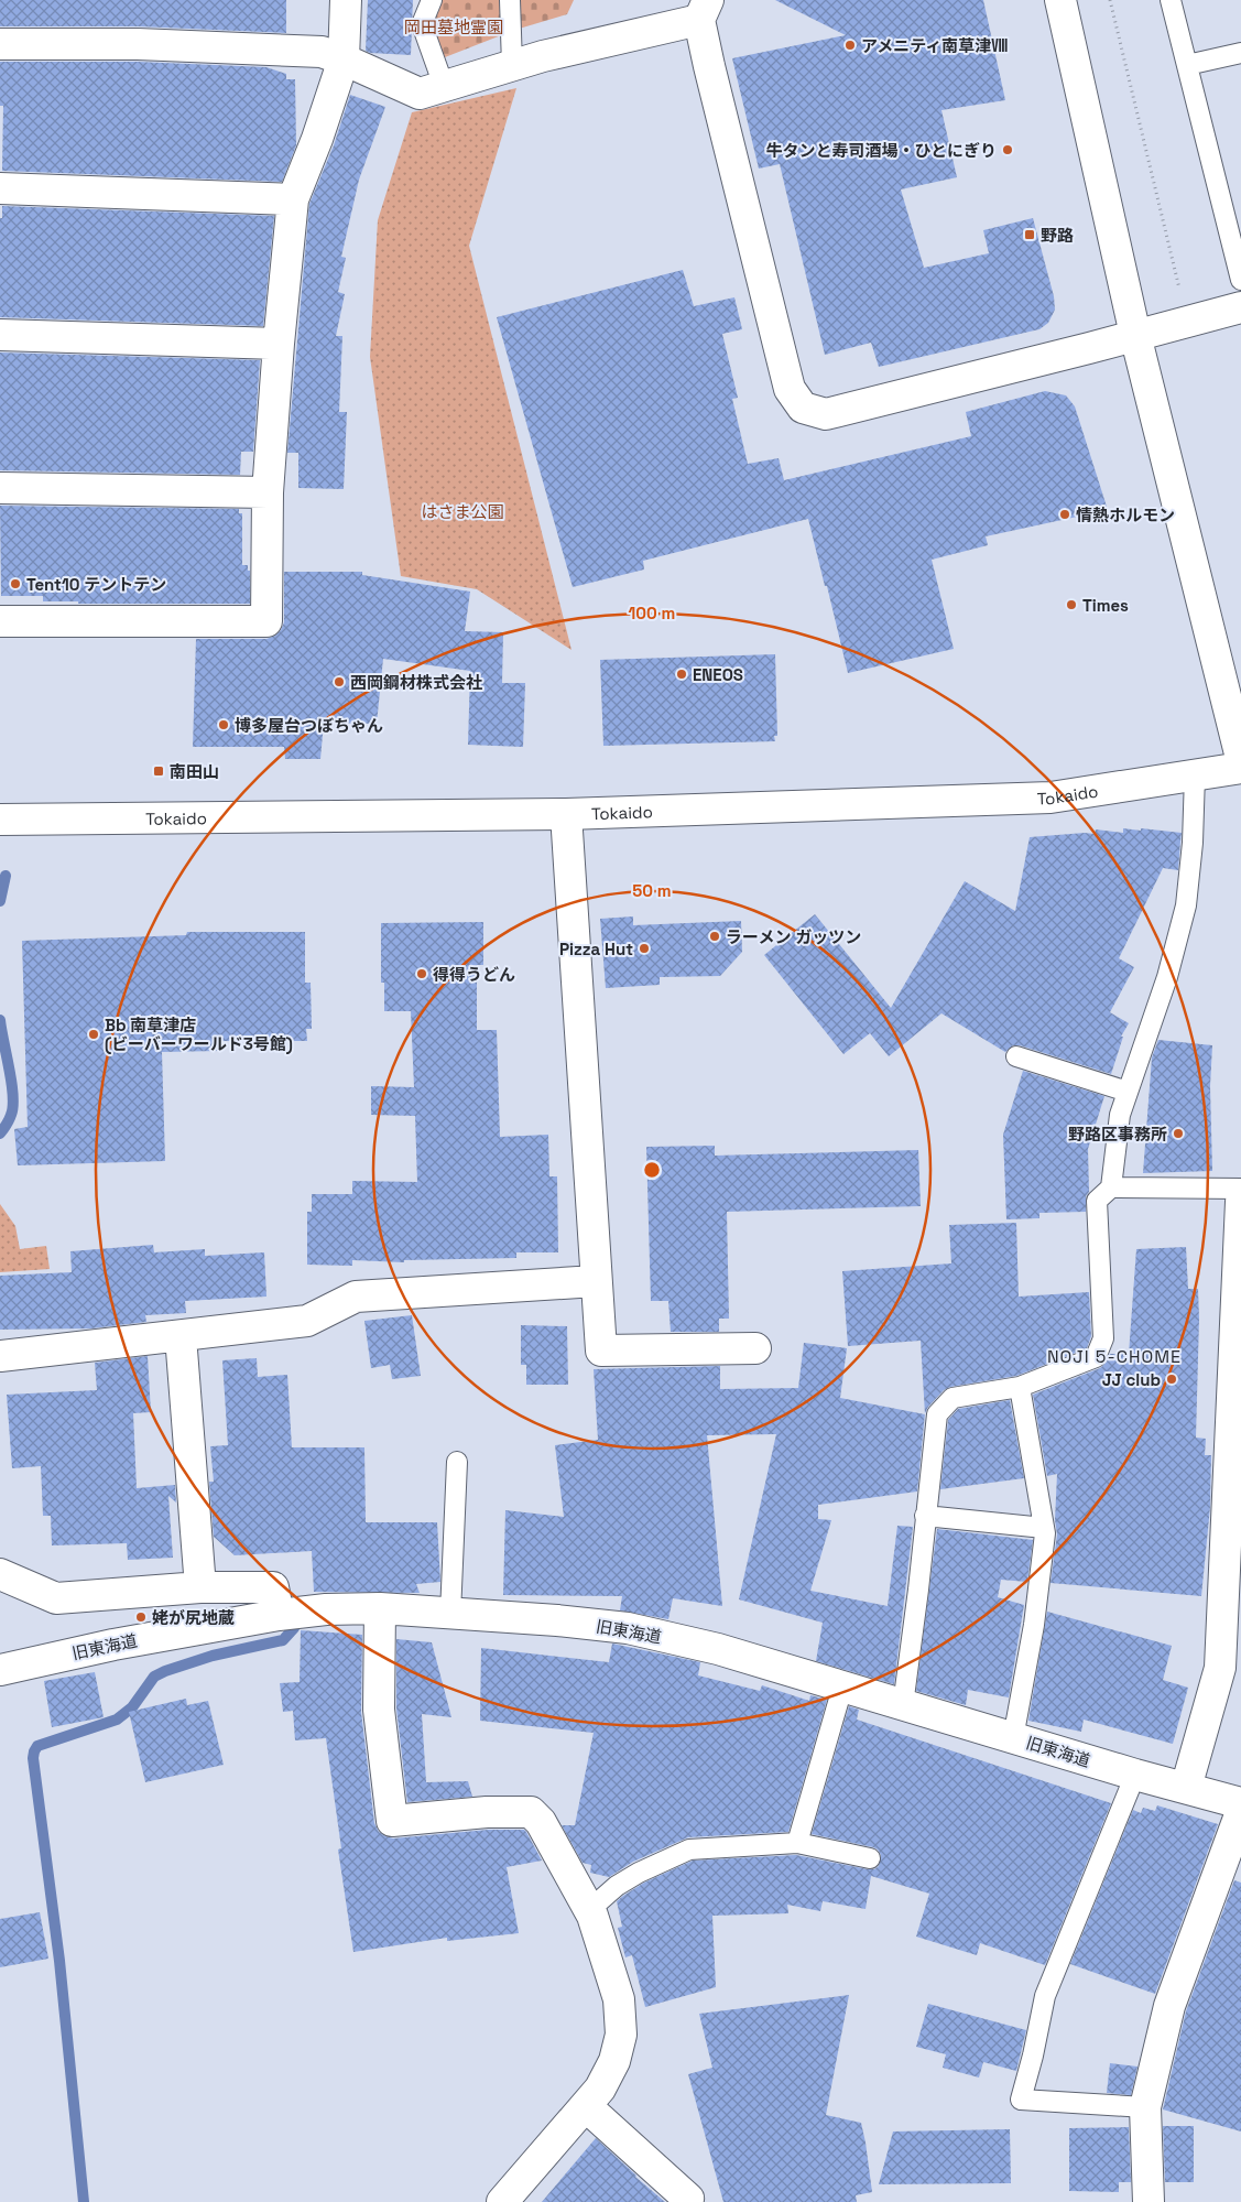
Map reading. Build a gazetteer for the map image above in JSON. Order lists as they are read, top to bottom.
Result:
{
  "streets": {
    "main road": ["Tokaido", "旧東海道"]
  },
  "districts": ["NOJI 5-CHOME"],
  "parks": ["岡田墓地霊園", "はさま公園"],
  "places": {
    "other": [
      "アメニティ南草津Ⅷ",
      "牛タンと寿司酒場・ひとにぎり",
      "情熱ホルモン",
      "Tent10 テントテン",
      "Times",
      "ENEOS",
      "西岡鋼材株式会社",
      "博多屋台つぼちゃん",
      "ラーメン ガッツン",
      "Pizza Hut",
      "得得うどん",
      "Bb 南草津店 (ビーバーワールド3号館)",
      "野路区事務所",
      "JJ club",
      "姥が尻地蔵"
    ],
    "transit": ["野路", "南田山"]
  },
  "rings": ["100 m", "50 m"]
}
